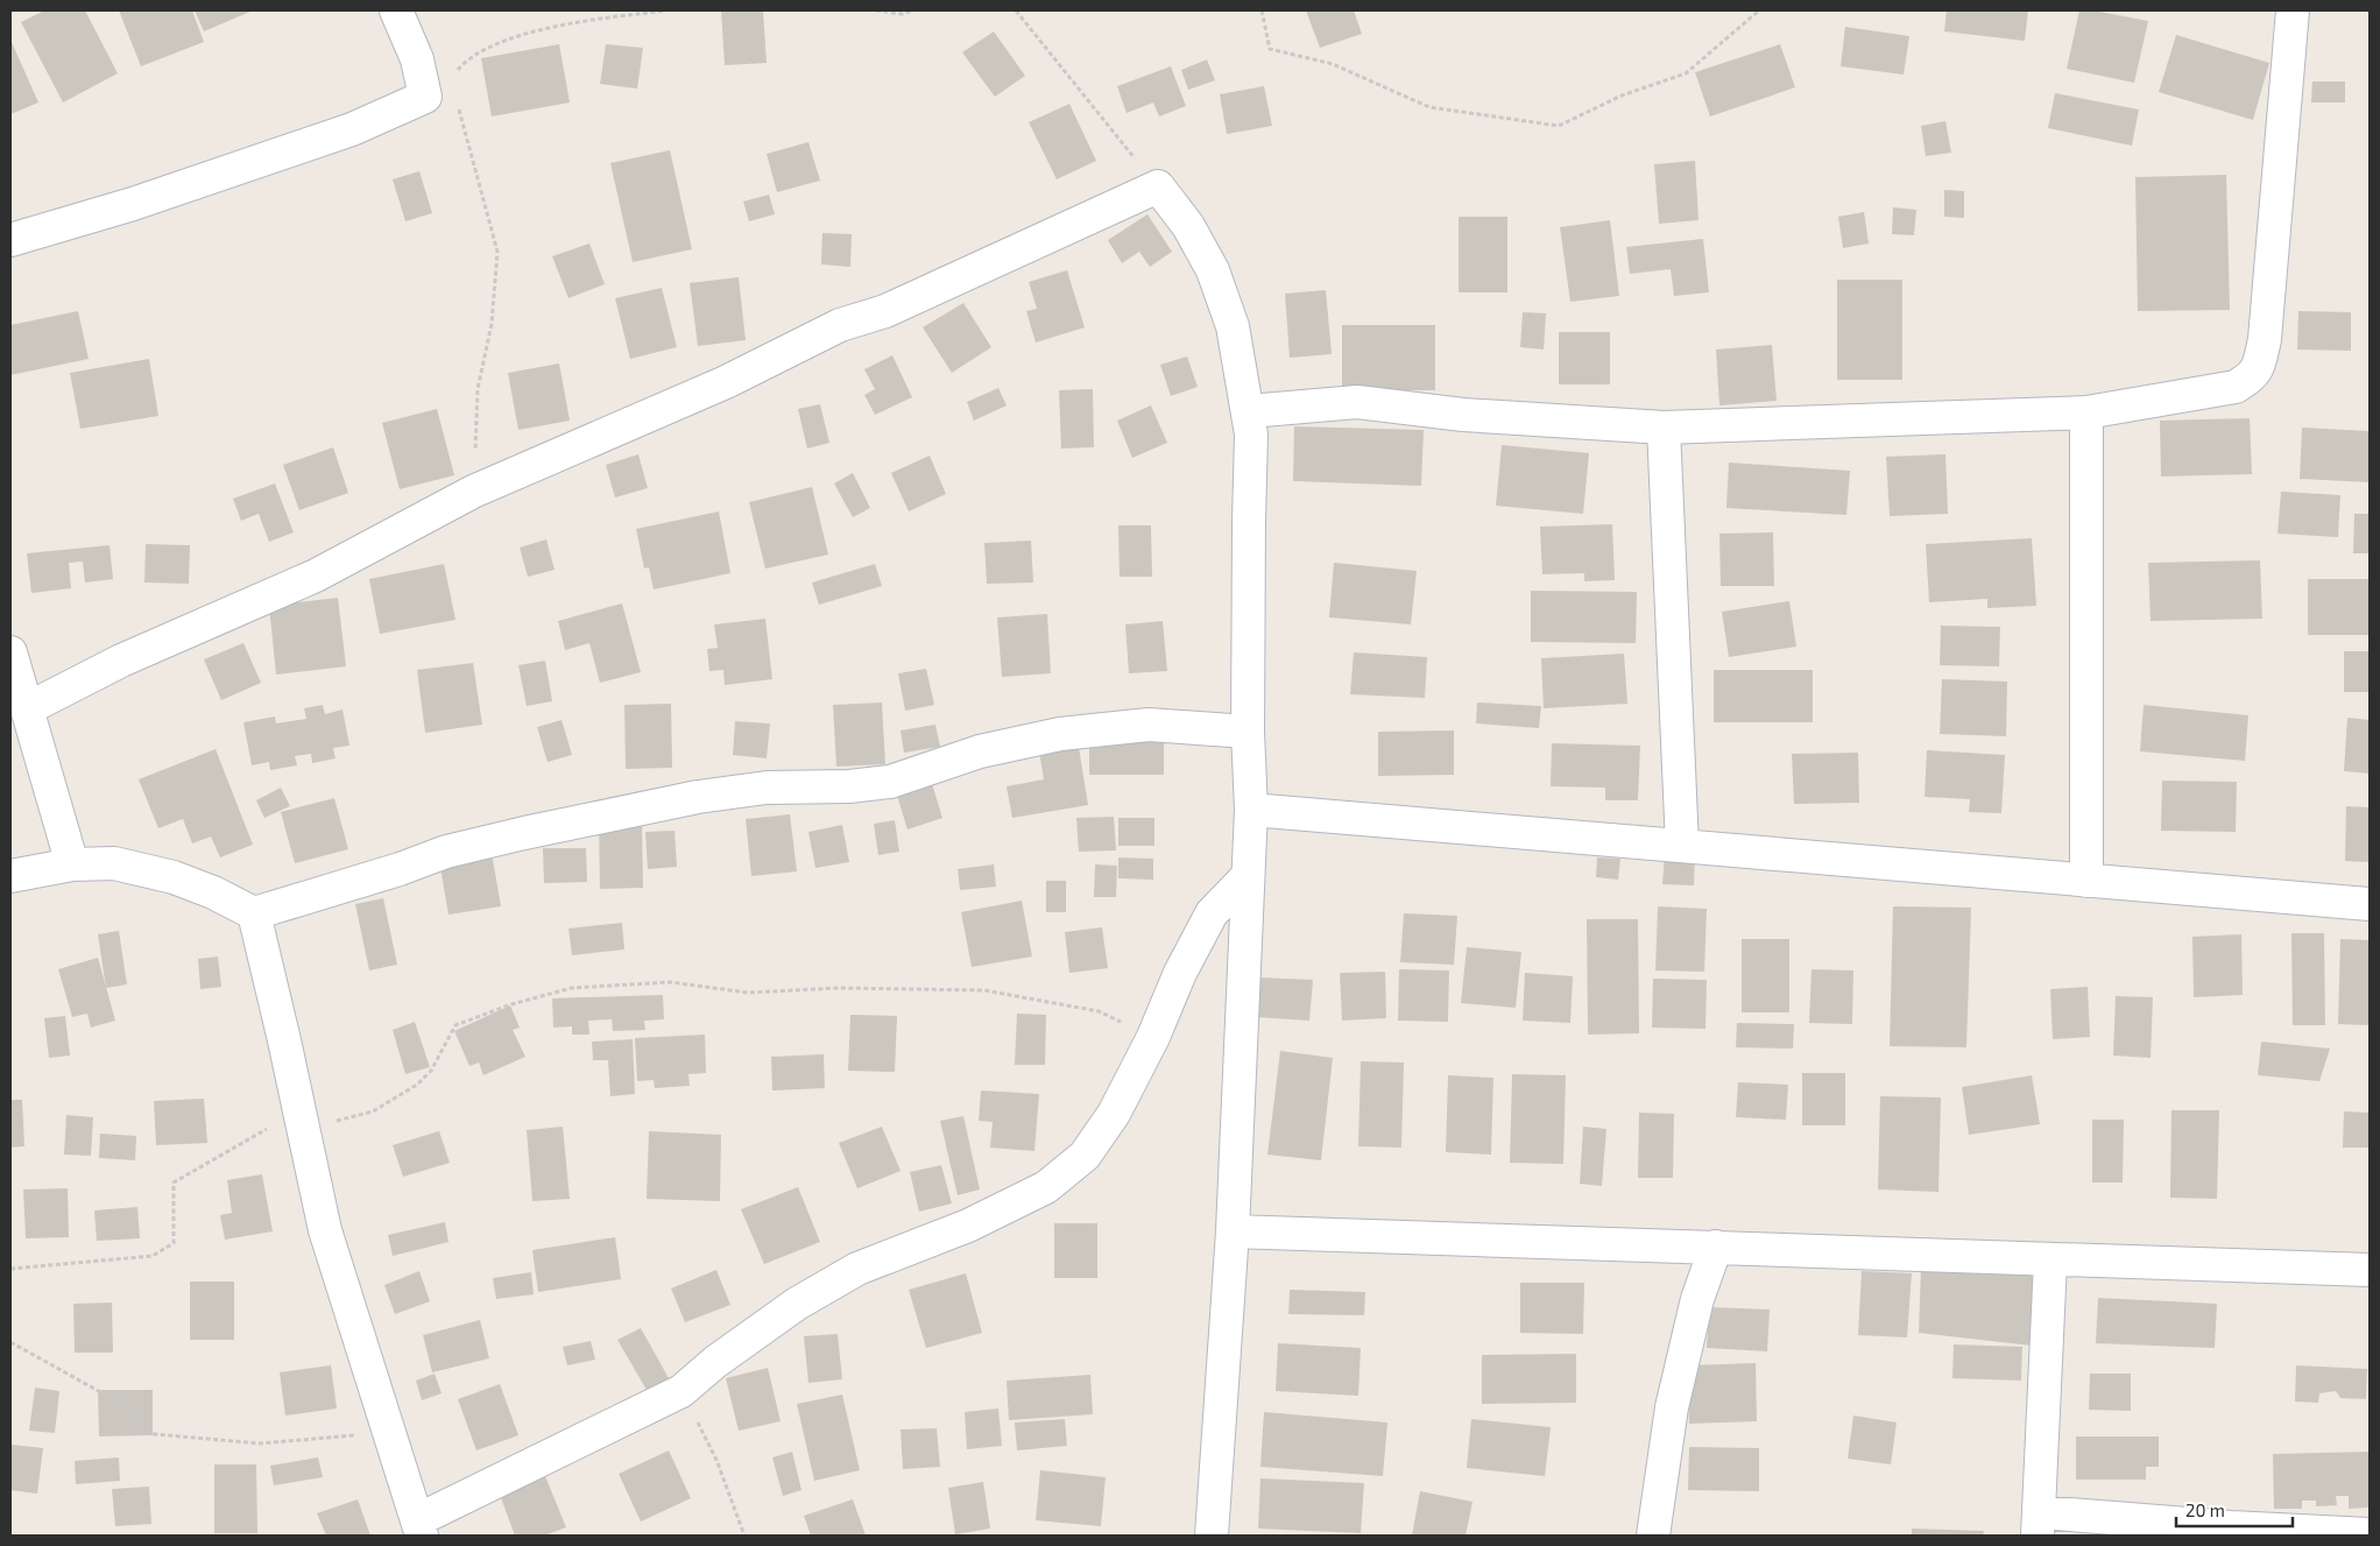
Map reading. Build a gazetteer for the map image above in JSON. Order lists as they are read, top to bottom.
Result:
{
  "scale_bar": "20 m"
}
